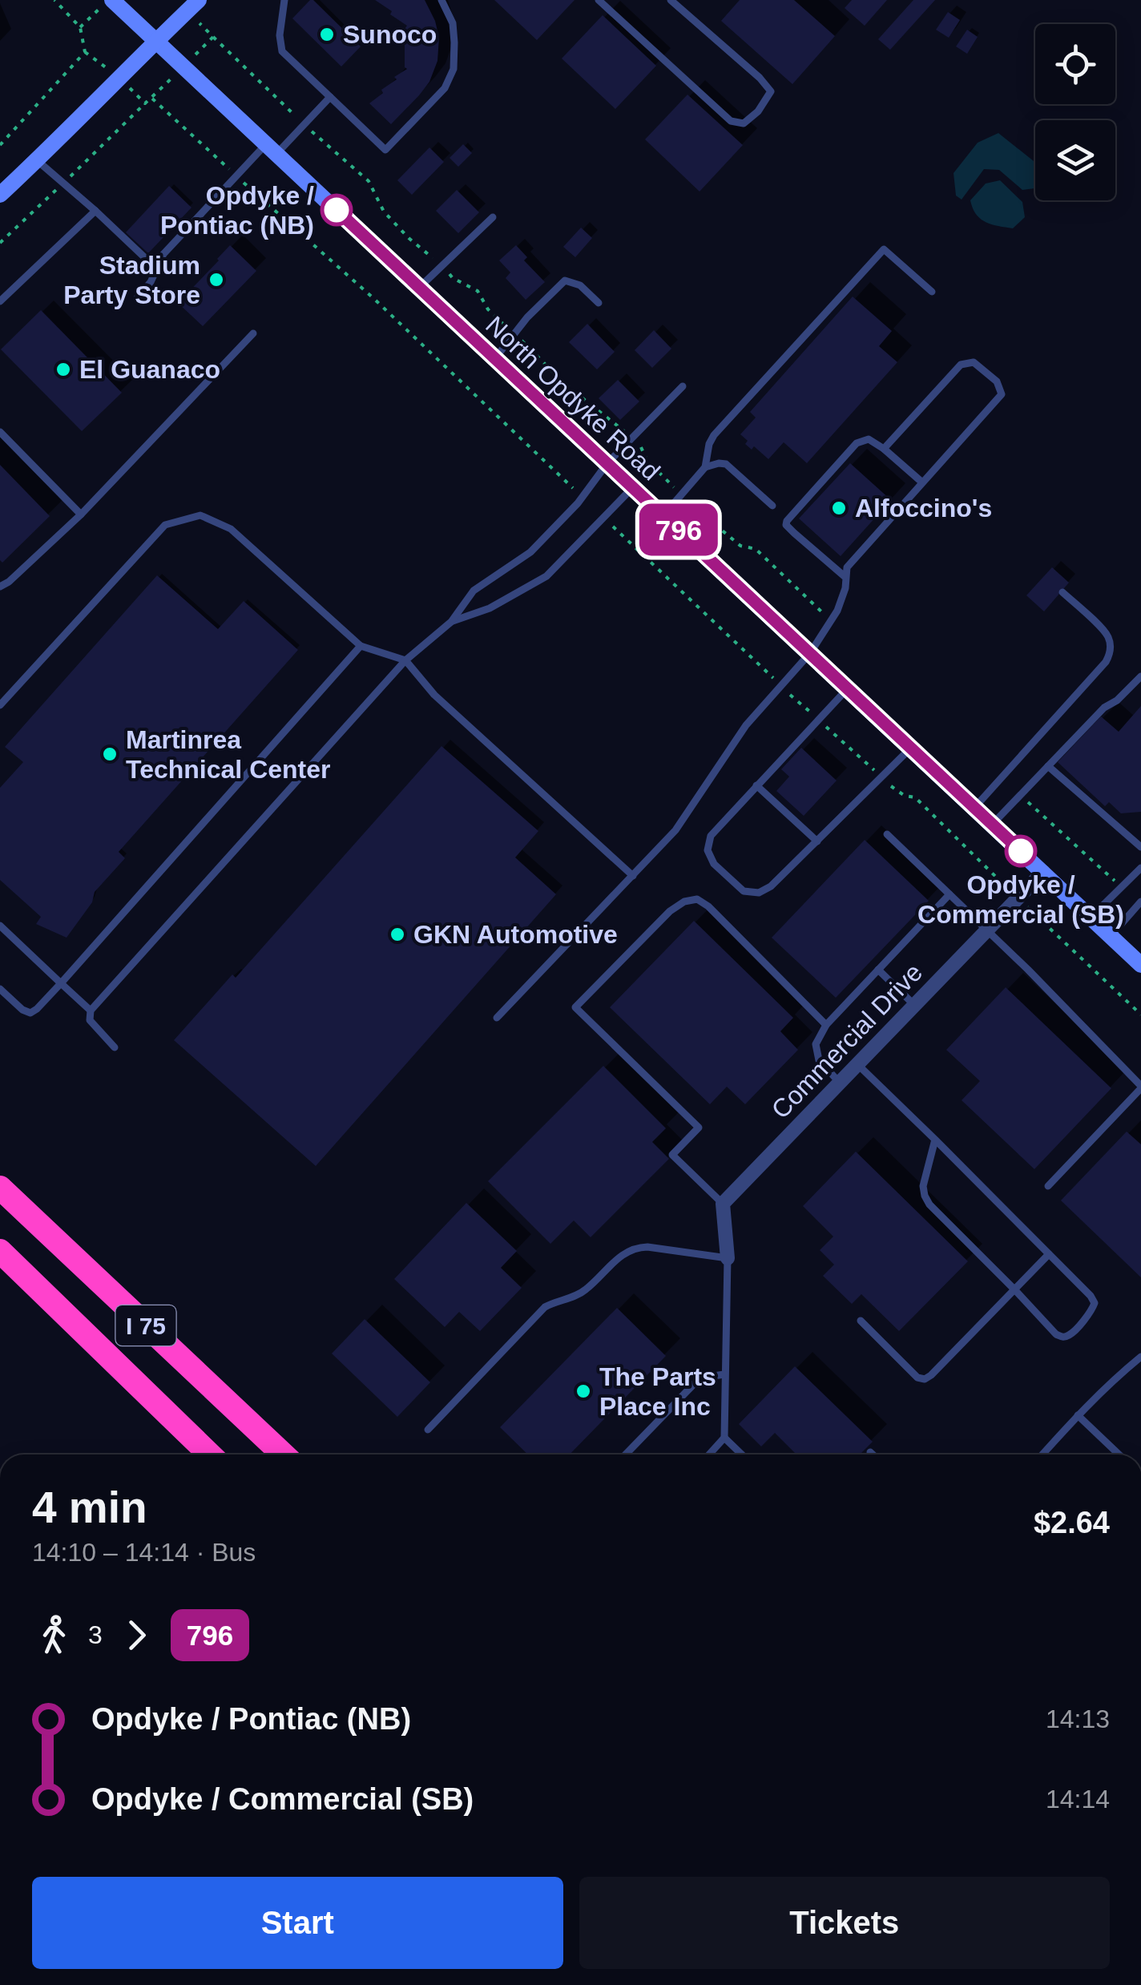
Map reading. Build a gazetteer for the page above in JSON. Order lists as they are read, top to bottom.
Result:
{
  "streets": {
    "highway": ["I 75"],
    "main road": ["North Opdyke Road"],
    "street": ["Commercial Drive"]
  },
  "crossings": [
    ["North Opdyke Road", "Commercial Drive"]
  ],
  "places": [
    "Sunoco",
    "Opdyke / Pontiac (NB)",
    "Stadium Party Store",
    "El Guanaco",
    "Alfoccino's",
    "Martinrea Technical Center",
    "Opdyke / Commercial (SB)",
    "GKN Automotive",
    "The Parts Place Inc"
  ],
  "lines": ["bus line 796"],
  "page": {
    "on_map": "796",
    "heading": ["4 min", "14:10 – 14:14 · Bus", "$2.64"],
    "legs": ["3", "796"],
    "list": [
      {
        "name": "Opdyke / Pontiac (NB)",
        "value": "14:13"
      },
      {
        "name": "Opdyke / Commercial (SB)",
        "value": "14:14"
      }
    ],
    "buttons": ["Start", "Tickets"]
  }
}
